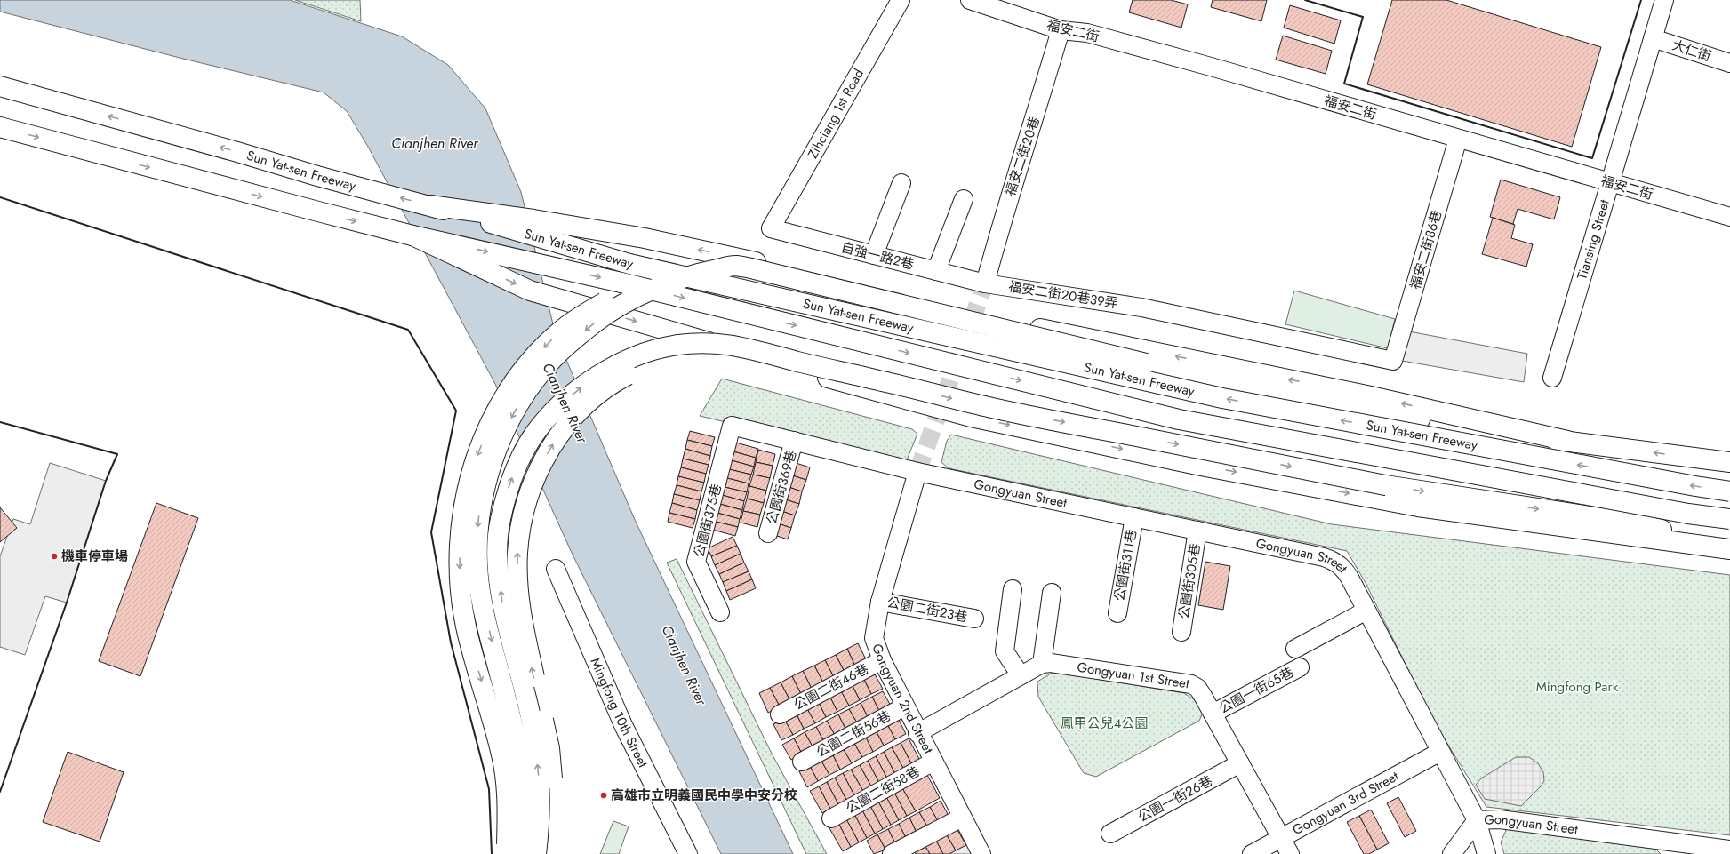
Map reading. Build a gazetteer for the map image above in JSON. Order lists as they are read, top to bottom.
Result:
{
  "streets": {
    "highway": ["Sun Yat-sen Freeway"],
    "street": [
      "福安二街",
      "大仁街",
      "Zihciang 1st Road",
      "福安二街20巷",
      "Tiansing Street",
      "福安二街86巷",
      "自強一路2巷",
      "福安二街20巷39弄",
      "公園街369巷",
      "Gongyuan Street",
      "公園街375巷",
      "公園街311巷",
      "公園街305巷",
      "公園二街23巷",
      "Gongyuan 1st Street",
      "公園二街46巷",
      "公園一街65巷",
      "Gongyuan 2nd Street",
      "Mingfong 10th Street",
      "公園二街56巷",
      "公園二街58巷",
      "公園一街26巷",
      "Gongyuan 3rd Street"
    ]
  },
  "crossings": [
    ["福安二街", "福安二街20巷"],
    ["福安二街", "Tiansing Street"],
    ["福安二街", "福安二街86巷"],
    ["大仁街", "Tiansing Street"],
    ["Zihciang 1st Road", "自強一路2巷"],
    ["福安二街20巷", "自強一路2巷"],
    ["福安二街20巷", "福安二街20巷39弄"],
    ["福安二街86巷", "福安二街20巷39弄"],
    ["自強一路2巷", "福安二街20巷39弄"],
    ["公園街369巷", "Gongyuan Street"],
    ["Gongyuan Street", "公園街375巷"],
    ["Gongyuan Street", "公園街311巷"],
    ["Gongyuan Street", "公園街305巷"],
    ["Gongyuan Street", "Gongyuan 2nd Street"],
    ["Gongyuan Street", "Gongyuan 3rd Street"],
    ["公園二街23巷", "Gongyuan 2nd Street"],
    ["Gongyuan 1st Street", "公園一街65巷"],
    ["Gongyuan 1st Street", "Gongyuan 2nd Street"],
    ["Gongyuan 1st Street", "公園一街26巷"],
    ["Gongyuan 1st Street", "Gongyuan 3rd Street"],
    ["公園二街46巷", "Gongyuan 2nd Street"],
    ["Gongyuan 2nd Street", "公園二街56巷"],
    ["Gongyuan 2nd Street", "公園二街58巷"]
  ],
  "water": ["Cianjhen River"],
  "parks": ["Mingfong Park", "鳳甲公兒4公園"],
  "places": ["機車停車場", "高雄市立明義國民中學中安分校"]
}
